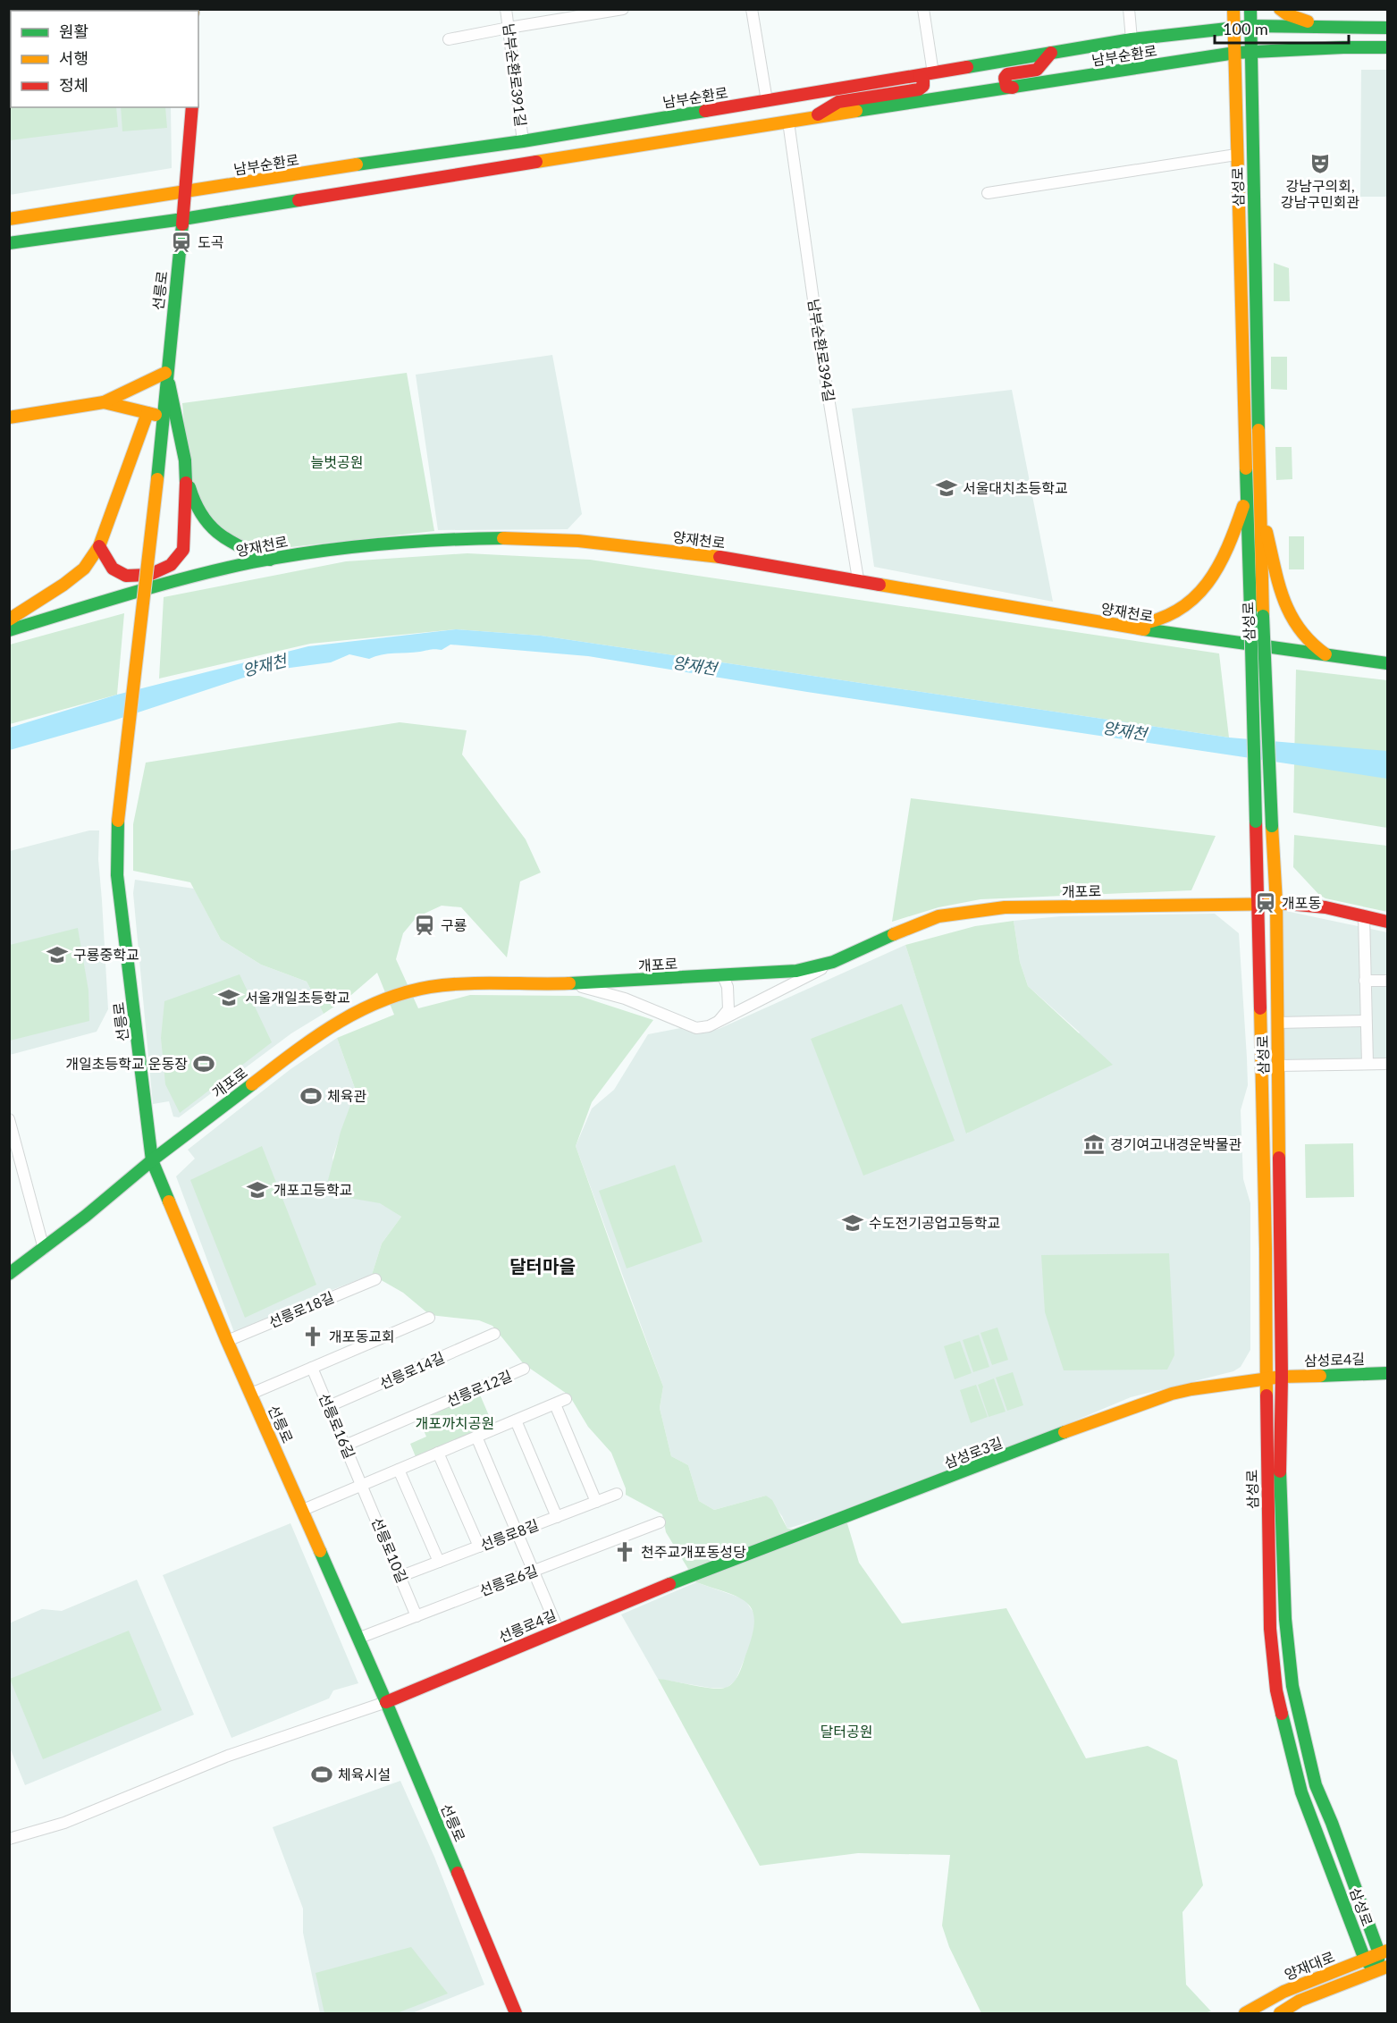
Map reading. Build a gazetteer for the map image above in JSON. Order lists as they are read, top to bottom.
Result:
{
  "streets": {
    "main road": [
      "남부순환로",
      "삼성로",
      "선릉로",
      "양재천로",
      "개포로",
      "삼성로4길",
      "삼성로3길",
      "선릉로4길",
      "양재대로"
    ],
    "street": [
      "남부순환로391길",
      "남부순환로394길",
      "선릉로18길",
      "선릉로14길",
      "선릉로12길",
      "선릉로16길",
      "선릉로8길",
      "선릉로10길",
      "선릉로6길"
    ]
  },
  "crossings": [
    ["남부순환로", "남부순환로391길"],
    ["남부순환로", "삼성로"],
    ["남부순환로", "선릉로"],
    ["남부순환로", "남부순환로394길"],
    ["삼성로", "개포로"],
    ["삼성로", "삼성로4길"],
    ["삼성로", "삼성로3길"],
    ["삼성로", "양재대로"],
    ["선릉로", "개포로"],
    ["선릉로", "선릉로18길"],
    ["선릉로", "선릉로6길"],
    ["선릉로", "선릉로4길"],
    ["남부순환로394길", "양재천로"],
    ["삼성로4길", "삼성로3길"],
    ["선릉로14길", "선릉로16길"],
    ["선릉로12길", "선릉로16길"],
    ["선릉로16길", "선릉로10길"],
    ["삼성로3길", "선릉로4길"],
    ["선릉로8길", "선릉로10길"],
    ["선릉로10길", "선릉로6길"]
  ],
  "districts": ["달터마을"],
  "water": ["양재천"],
  "parks": ["늘벗공원", "개포까치공원", "달터공원"],
  "places": {
    "theatre": ["강남구의회, 강남구민회관"],
    "station": ["도곡", "개포동", "구룡"],
    "school or university": [
      "서울대치초등학교",
      "구룡중학교",
      "서울개일초등학교",
      "개포고등학교",
      "수도전기공업고등학교"
    ],
    "sports": ["개일초등학교 운동장", "체육관", "체육시설"],
    "museum": ["경기여고내경운박물관"],
    "church": ["개포동교회", "천주교개포동성당"]
  },
  "legend": ["원활", "서행", "정체"],
  "scale_bar": "100 m"
}
